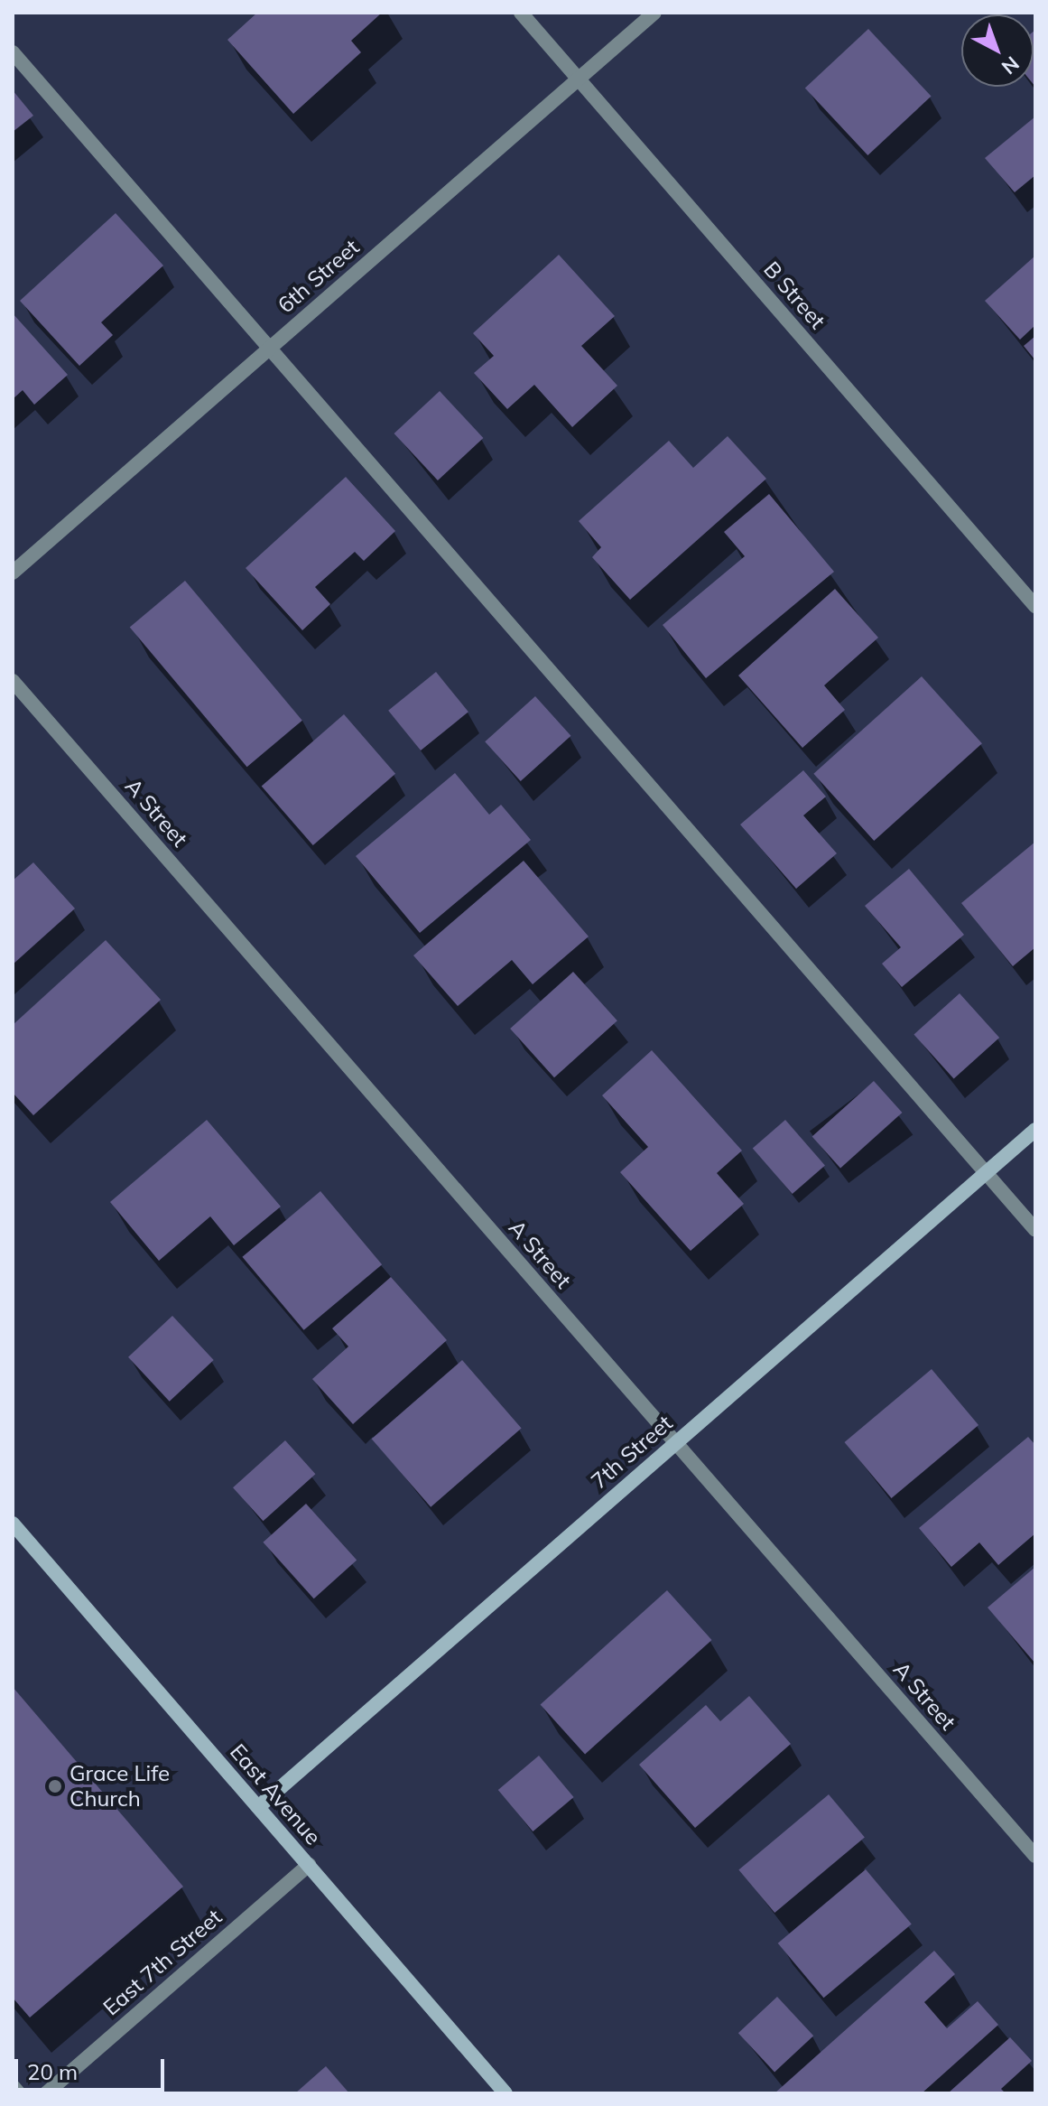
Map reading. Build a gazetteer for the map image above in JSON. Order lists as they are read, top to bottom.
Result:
{
  "streets": {
    "street": [
      "6th Street",
      "B Street",
      "A Street",
      "7th Street",
      "East Avenue",
      "East 7th Street"
    ]
  },
  "crossings": [
    ["6th Street", "B Street"],
    ["A Street", "7th Street"],
    ["7th Street", "East Avenue"],
    ["East Avenue", "East 7th Street"]
  ],
  "places": ["Grace Life Church"],
  "scale_bar": "20 m",
  "north": "bottom right"
}
